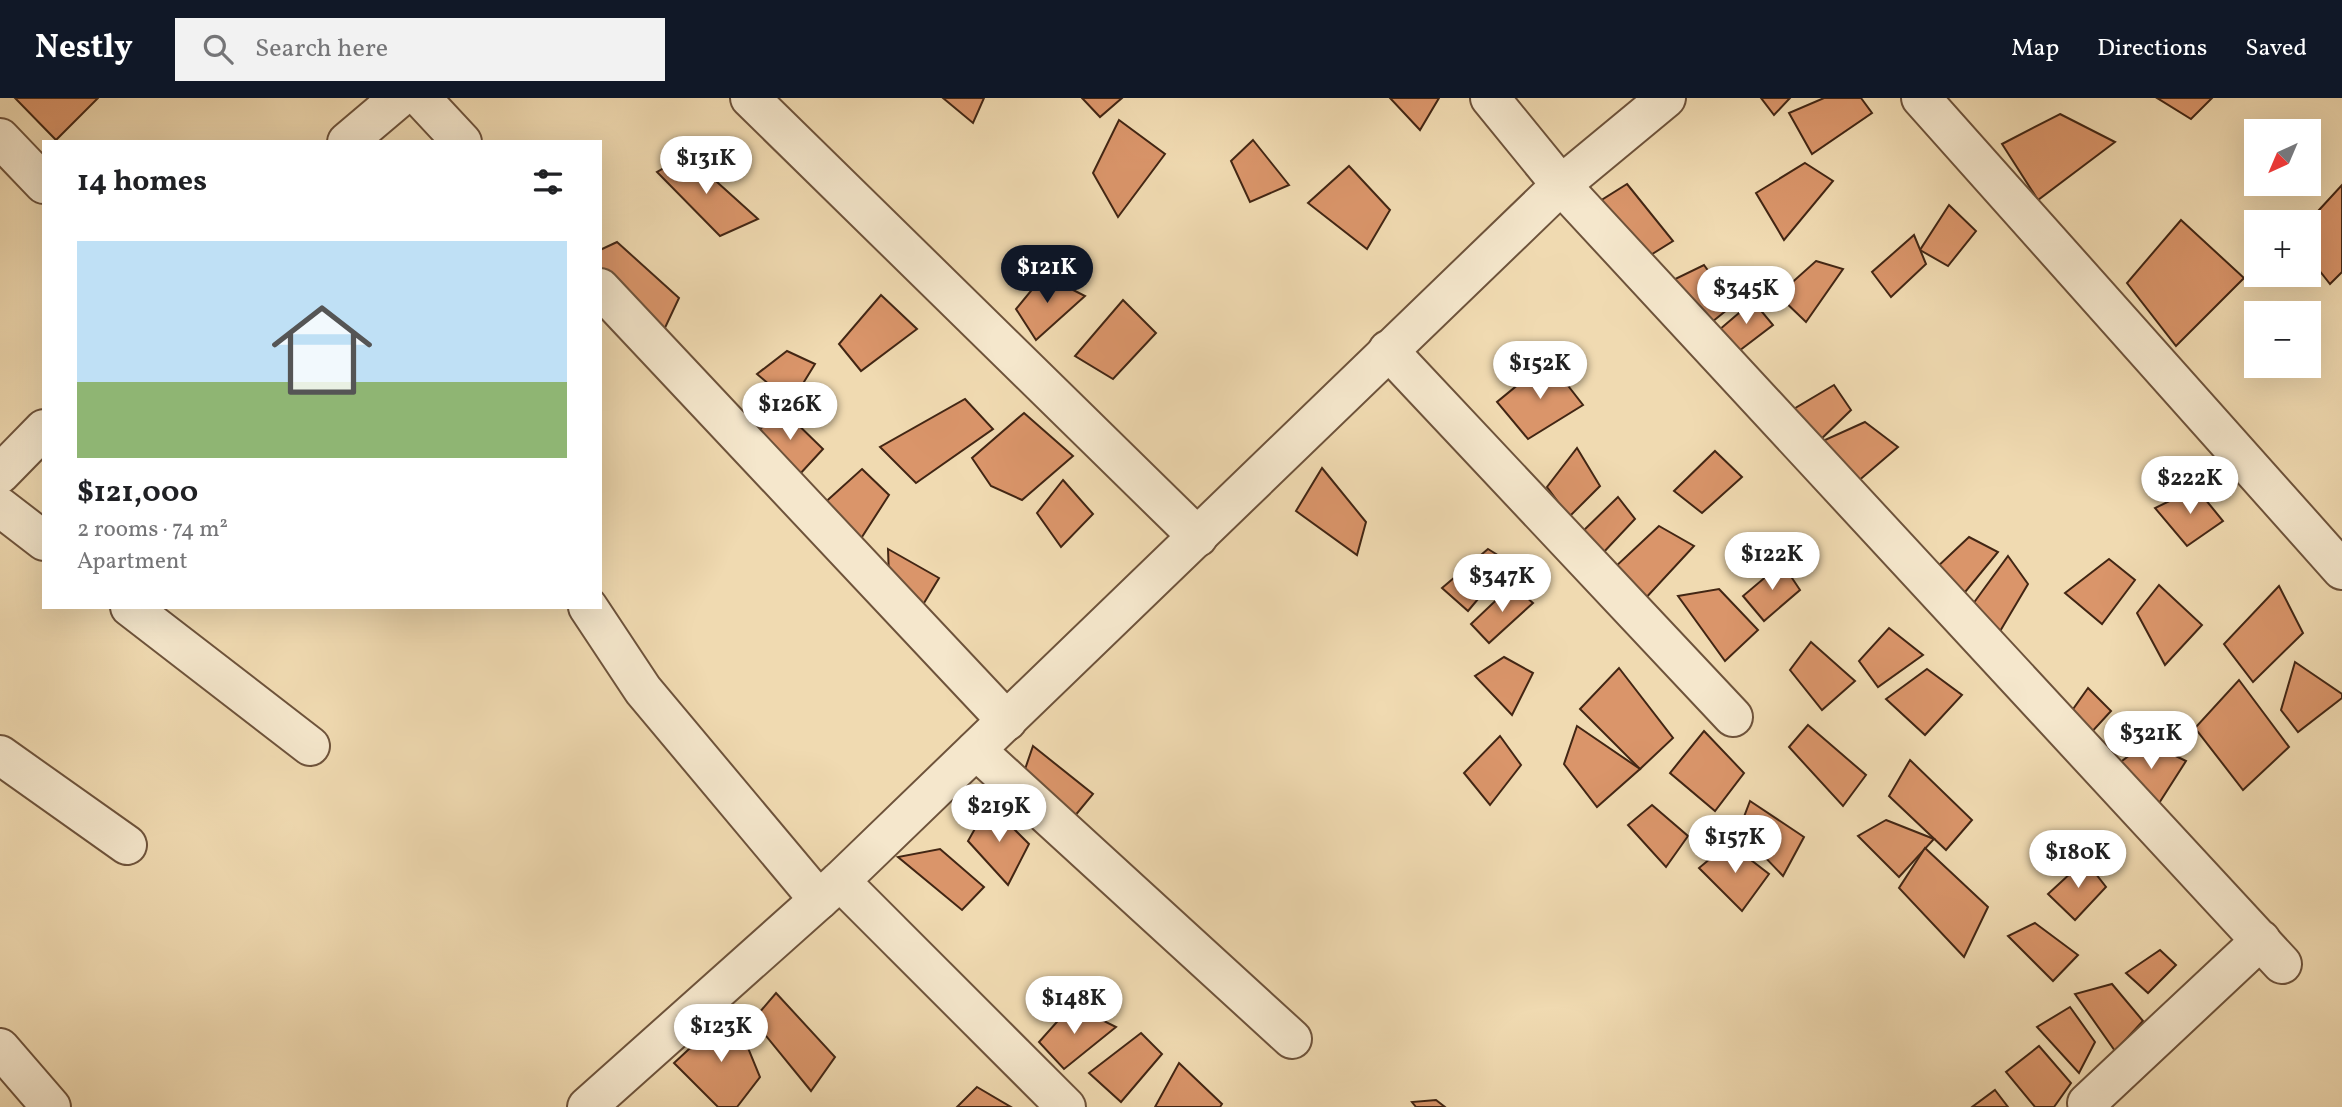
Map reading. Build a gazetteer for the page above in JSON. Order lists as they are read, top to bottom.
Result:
{
  "north": "bottom left",
  "page": {
    "header": "Nestly",
    "search": "Search here",
    "nav": ["Map", "Directions", "Saved"],
    "map_buttons": ["+", "−"],
    "price": [
      "$131K",
      "$121K",
      "$345K",
      "$152K",
      "$126K",
      "$222K",
      "$122K",
      "$347K",
      "$321K",
      "$219K",
      "$157K",
      "$180K",
      "$148K",
      "$123K"
    ],
    "heading": "14 homes",
    "list": [
      {
        "name": "$121,000",
        "note": "2 rooms · 74 m² · Apartment"
      }
    ]
  }
}
